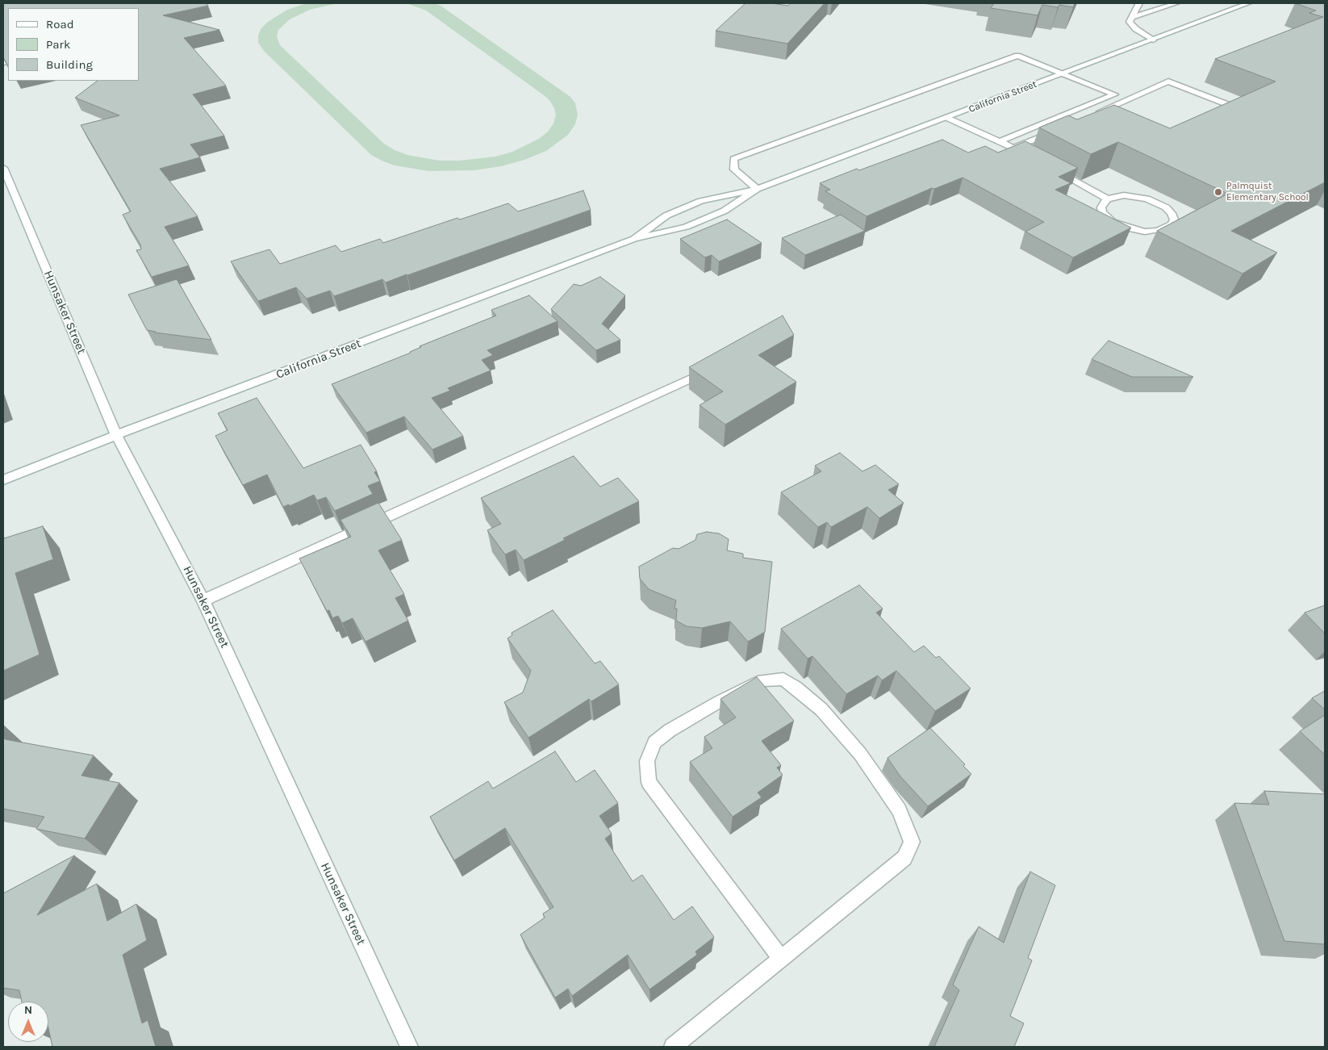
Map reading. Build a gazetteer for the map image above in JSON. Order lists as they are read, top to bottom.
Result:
{
  "streets": {
    "main road": ["California Street", "Hunsaker Street"]
  },
  "crossings": [
    ["California Street", "Hunsaker Street"]
  ],
  "places": ["Palmquist Elementary School"],
  "legend": ["Road", "Park", "Building"],
  "north": "top"
}
